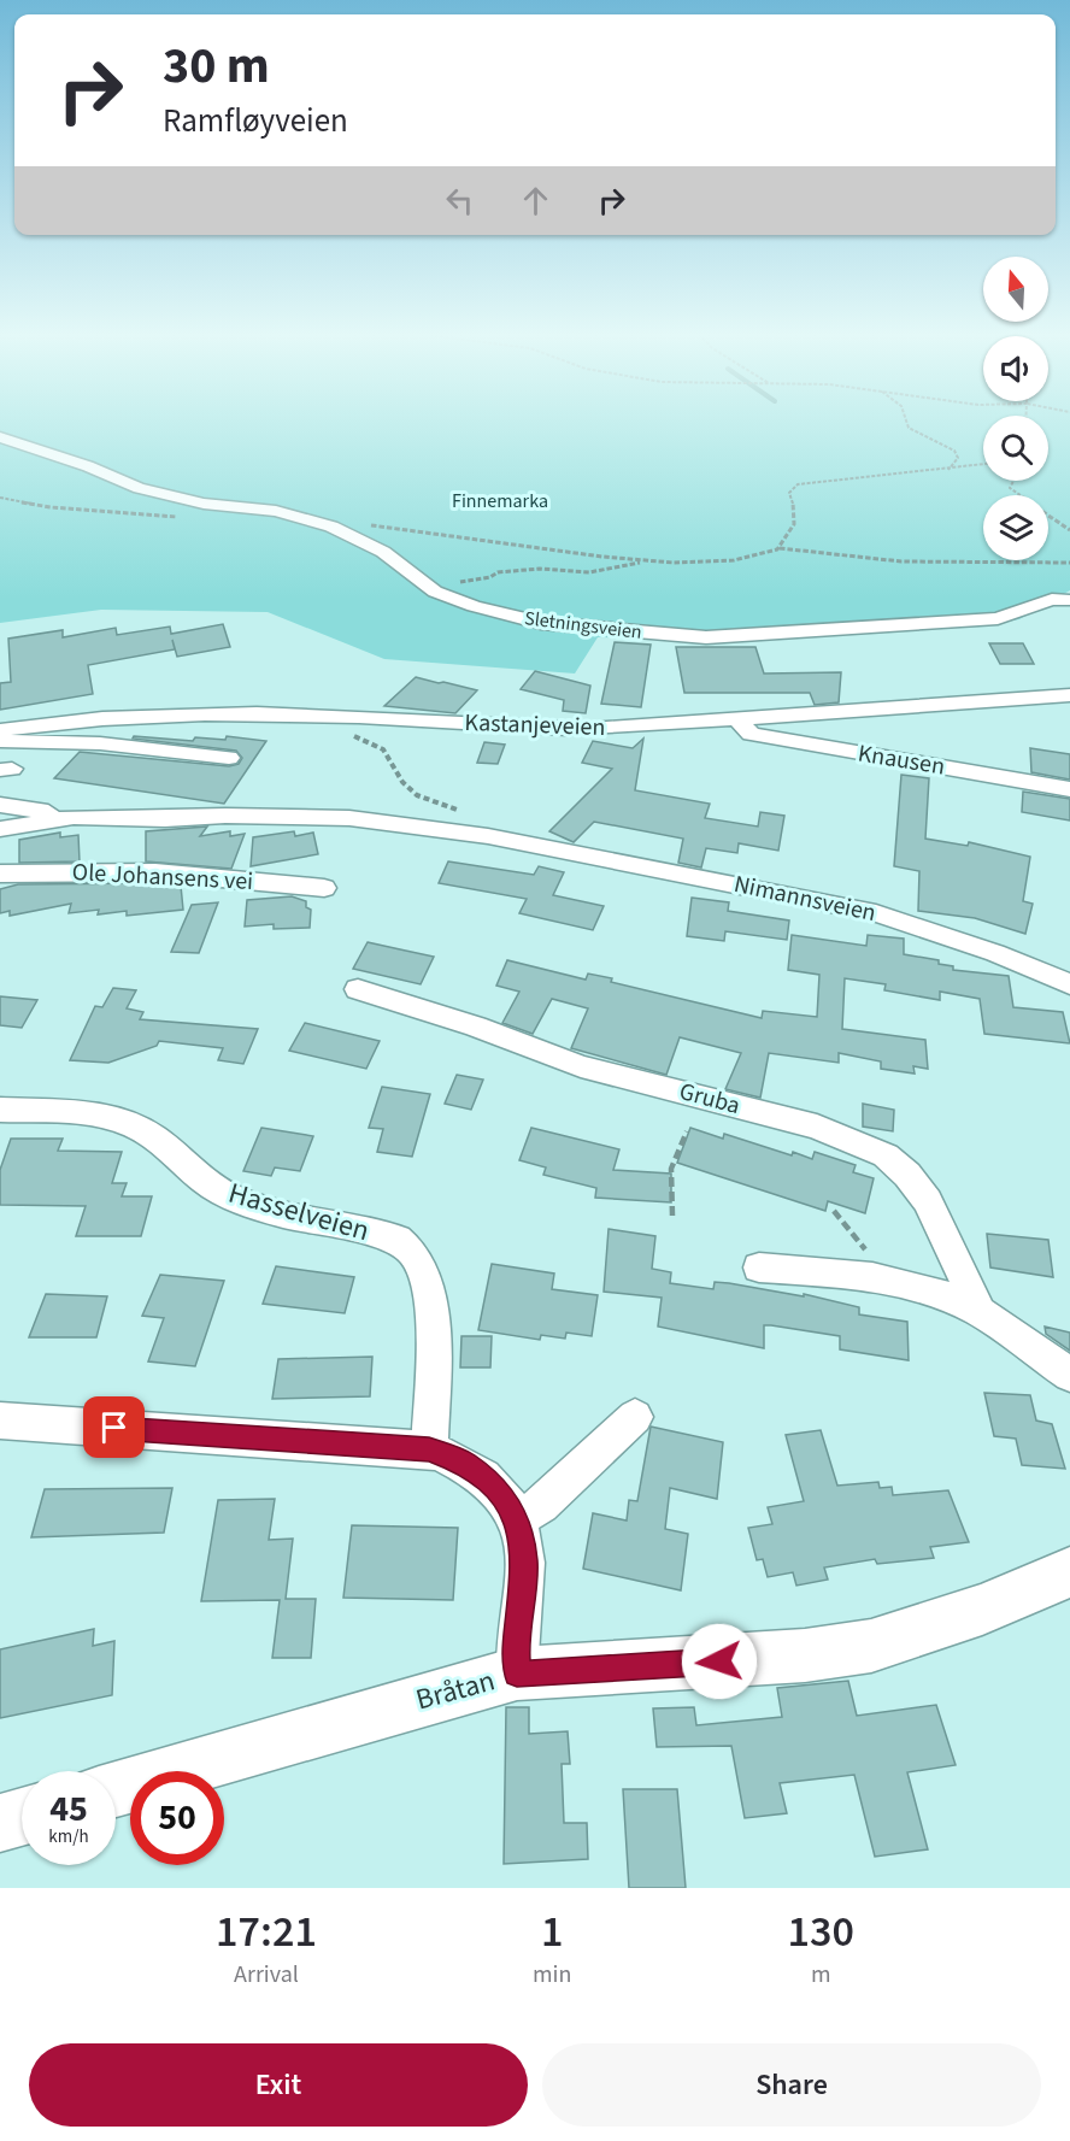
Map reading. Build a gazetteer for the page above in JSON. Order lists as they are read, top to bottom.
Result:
{
  "streets": {
    "main road": ["Bråtan"],
    "street": [
      "Sletningsveien",
      "Kastanjeveien",
      "Knausen",
      "Ole Johansens vei",
      "Nimannsveien",
      "Gruba",
      "Hasselveien"
    ]
  },
  "crossings": [
    ["Kastanjeveien", "Knausen"]
  ],
  "parks": ["Finnemarka"],
  "north": "top",
  "page": {
    "turn": ["30 m", "Ramfløyveien"],
    "speed": "45 km/h",
    "limit": "50",
    "eta": [
      "17:21",
      "Arrival",
      "1",
      "min",
      "130",
      "m"
    ],
    "buttons": ["Exit", "Share"]
  }
}
